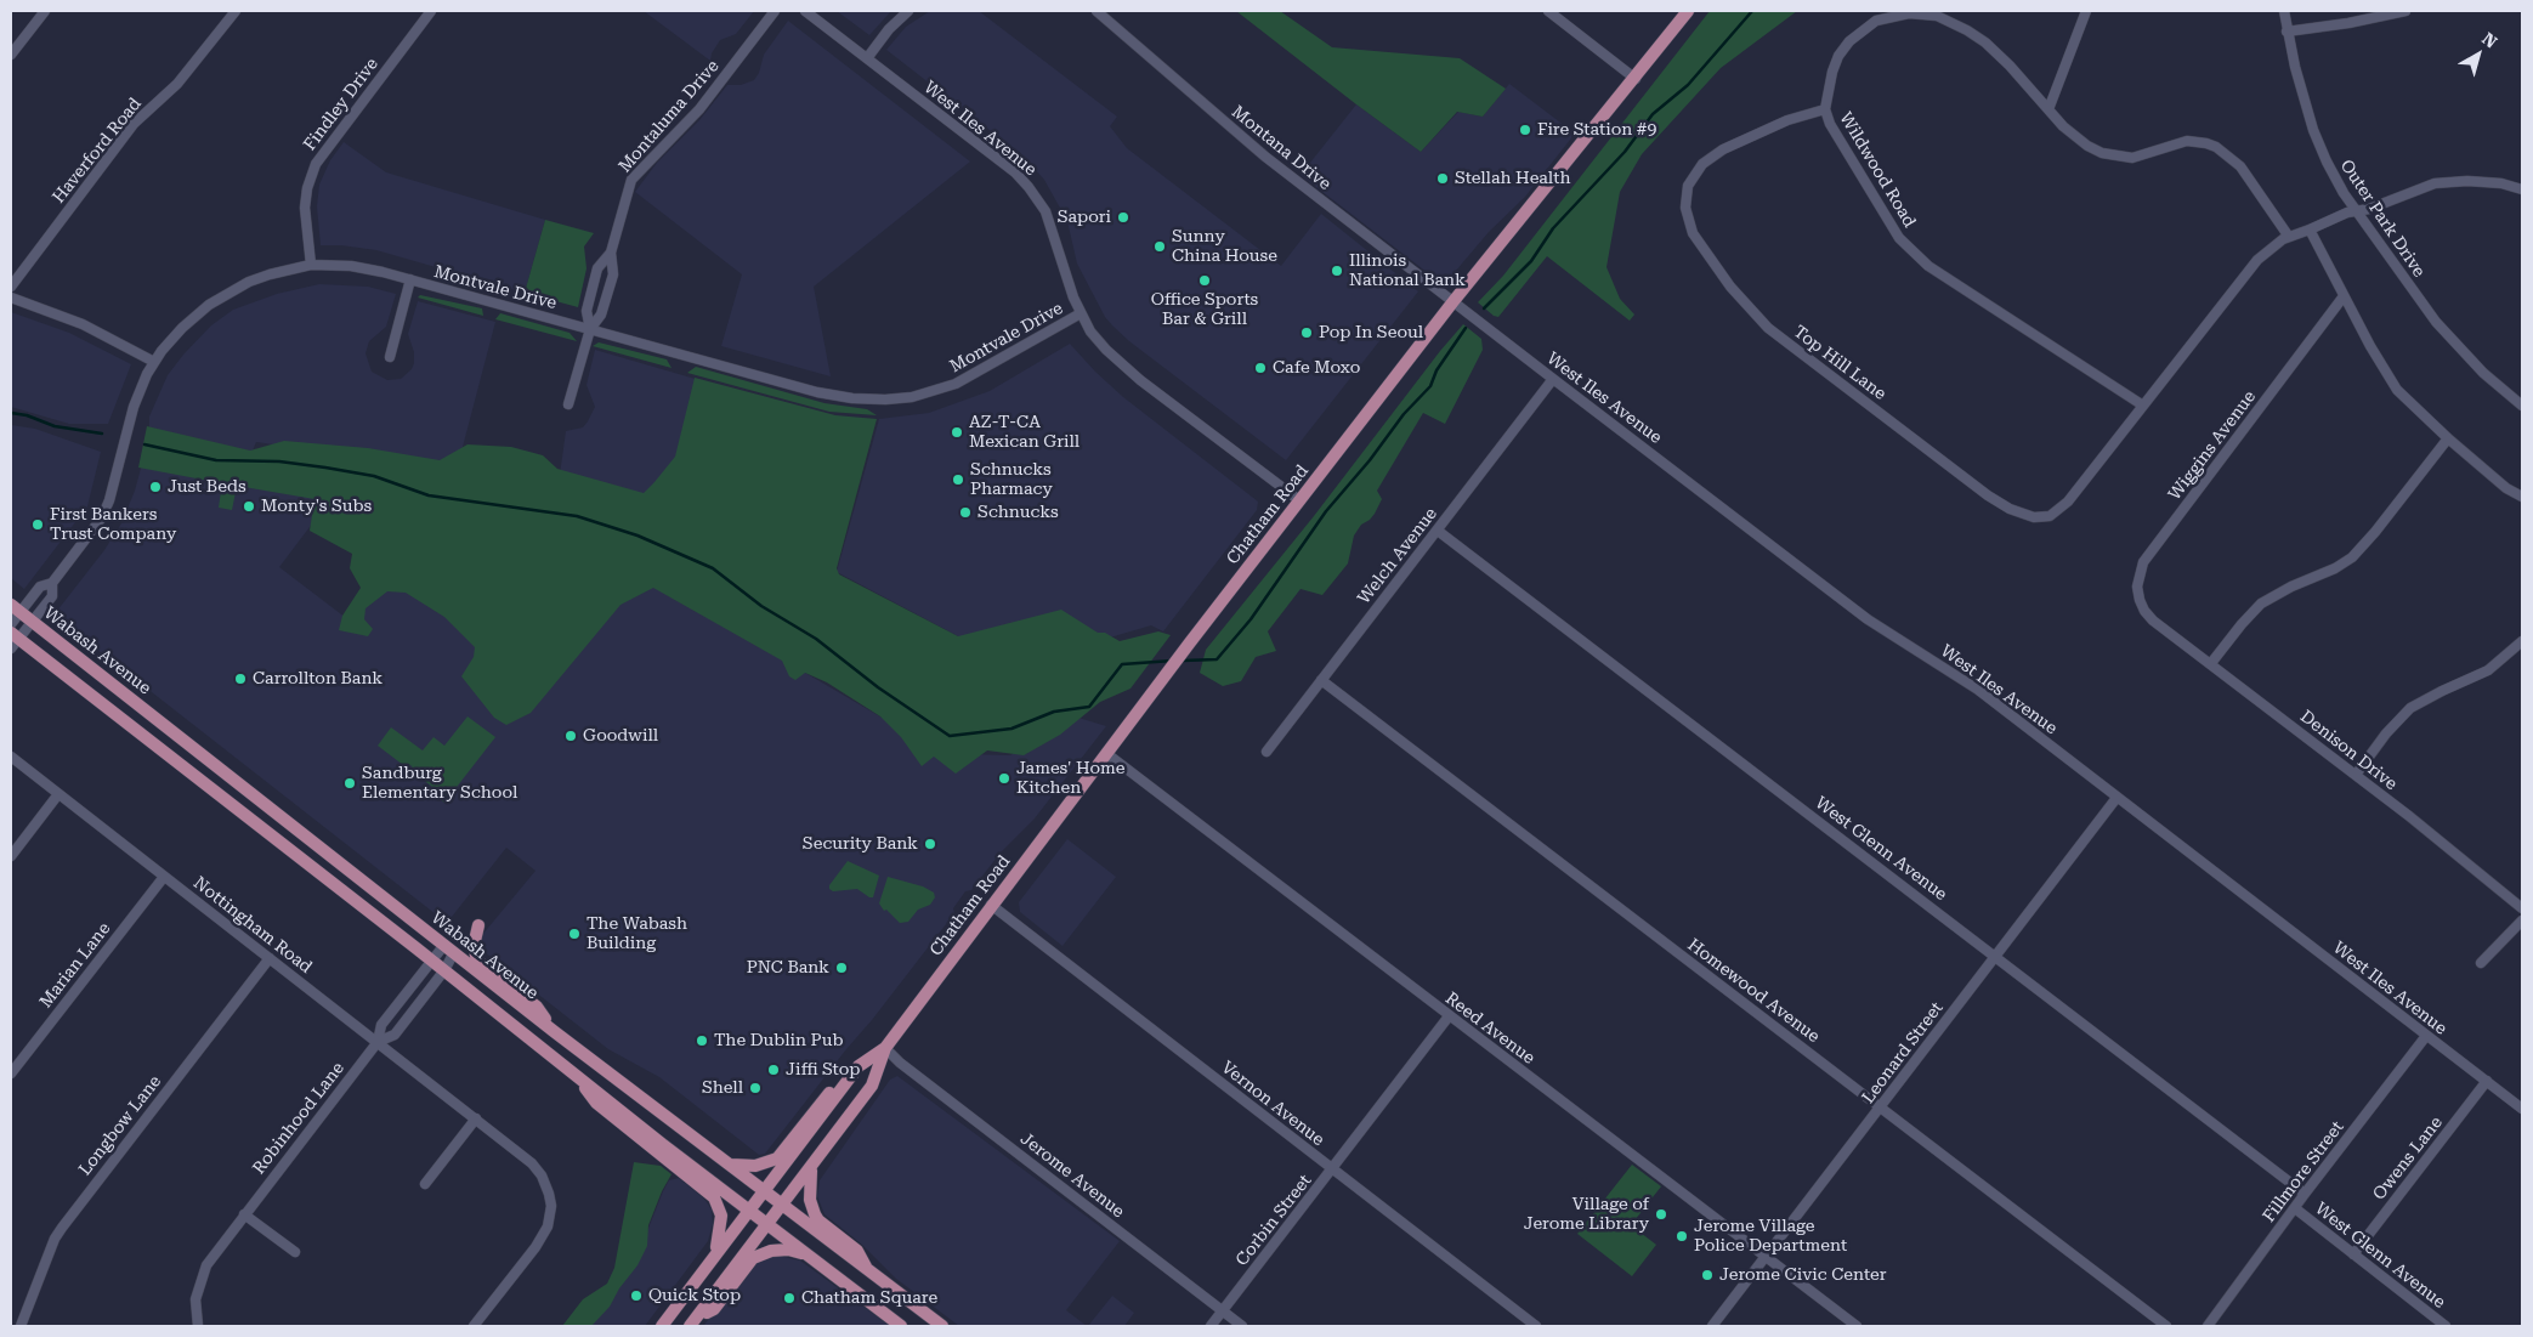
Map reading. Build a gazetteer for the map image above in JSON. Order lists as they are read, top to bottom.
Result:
{
  "streets": {
    "main road": ["Chatham Road", "Wabash Avenue"],
    "street": [
      "Findley Drive",
      "Montaluma Drive",
      "West Iles Avenue",
      "Montana Drive",
      "Haverford Road",
      "Wildwood Road",
      "Outer Park Drive",
      "Montvale Drive",
      "Top Hill Lane",
      "Wiggins Avenue",
      "Welch Avenue",
      "Denison Drive",
      "West Glenn Avenue",
      "Nottingham Road",
      "Marian Lane",
      "Homewood Avenue",
      "Reed Avenue",
      "Leonard Street",
      "Vernon Avenue",
      "Robinhood Lane",
      "Longbow Lane",
      "Owens Lane",
      "Fillmore Street",
      "Jerome Avenue",
      "Corbin Street"
    ]
  },
  "crossings": [
    ["Findley Drive", "Montvale Drive"],
    ["Montaluma Drive", "Montvale Drive"],
    ["West Iles Avenue", "Montana Drive"],
    ["West Iles Avenue", "Montvale Drive"],
    ["West Iles Avenue", "Chatham Road"],
    ["West Iles Avenue", "Welch Avenue"],
    ["West Iles Avenue", "Leonard Street"],
    ["West Iles Avenue", "Owens Lane"],
    ["West Iles Avenue", "Fillmore Street"],
    ["Montana Drive", "Chatham Road"],
    ["Wildwood Road", "Top Hill Lane"],
    ["Montvale Drive", "Wabash Avenue"],
    ["Wiggins Avenue", "Denison Drive"],
    ["Chatham Road", "Wabash Avenue"],
    ["Chatham Road", "Reed Avenue"],
    ["Chatham Road", "Vernon Avenue"],
    ["Chatham Road", "Jerome Avenue"],
    ["Welch Avenue", "West Glenn Avenue"],
    ["Welch Avenue", "Homewood Avenue"],
    ["Wabash Avenue", "Robinhood Lane"],
    ["West Glenn Avenue", "Leonard Street"],
    ["West Glenn Avenue", "Owens Lane"],
    ["West Glenn Avenue", "Fillmore Street"],
    ["Nottingham Road", "Marian Lane"],
    ["Nottingham Road", "Robinhood Lane"],
    ["Nottingham Road", "Longbow Lane"],
    ["Homewood Avenue", "Leonard Street"],
    ["Reed Avenue", "Leonard Street"],
    ["Reed Avenue", "Corbin Street"],
    ["Vernon Avenue", "Corbin Street"],
    ["Jerome Avenue", "Corbin Street"]
  ],
  "places": [
    "Fire Station #9",
    "Stellah Health",
    "Sapori",
    "Sunny China House",
    "Illinois National Bank",
    "Office Sports Bar & Grill",
    "Pop In Seoul",
    "Cafe Moxo",
    "AZ-T-CA Mexican Grill",
    "Schnucks Pharmacy",
    "Just Beds",
    "Monty's Subs",
    "Schnucks",
    "First Bankers Trust Company",
    "Carrollton Bank",
    "Goodwill",
    "James' Home Kitchen",
    "Sandburg Elementary School",
    "Security Bank",
    "The Wabash Building",
    "PNC Bank",
    "The Dublin Pub",
    "Jiffi Stop",
    "Shell",
    "Village of Jerome Library",
    "Jerome Village Police Department",
    "Jerome Civic Center",
    "Quick Stop",
    "Chatham Square"
  ],
  "north": "top right"
}
